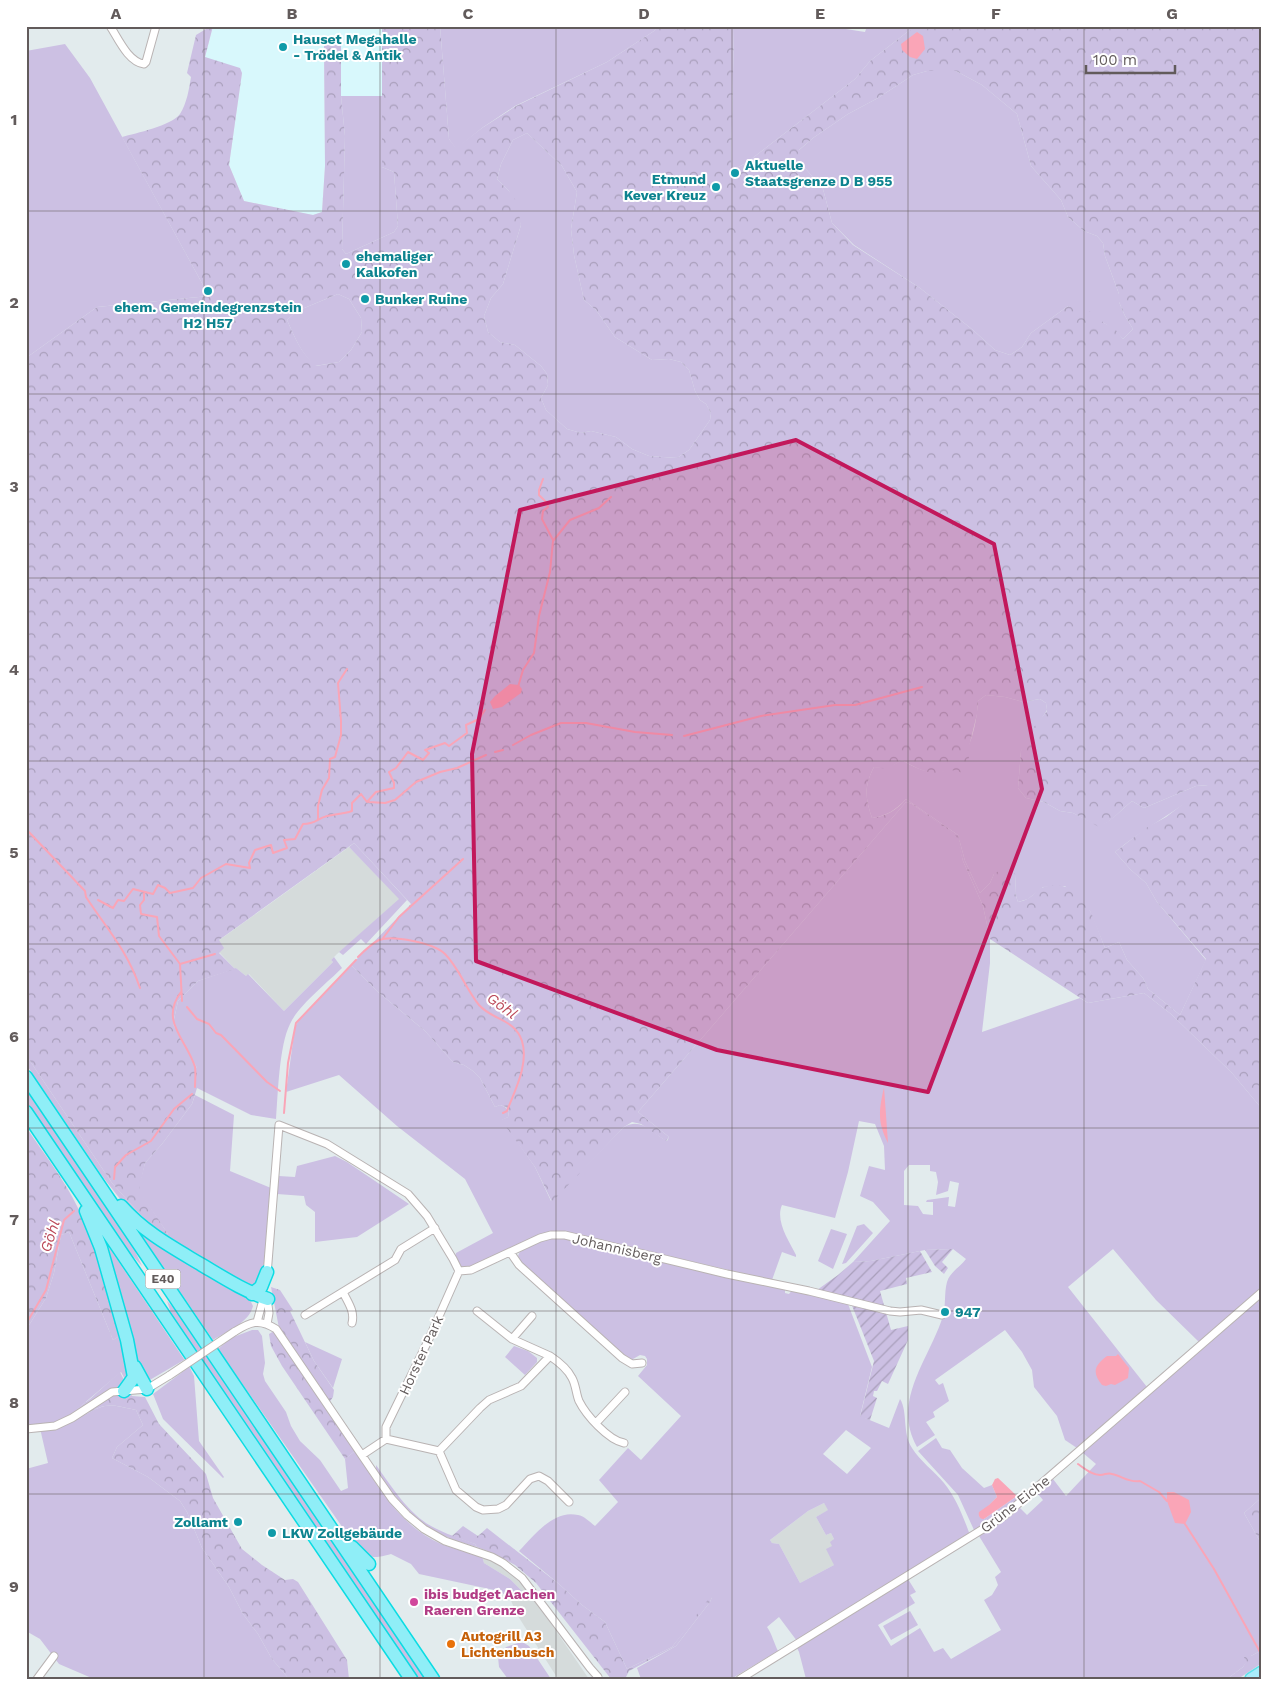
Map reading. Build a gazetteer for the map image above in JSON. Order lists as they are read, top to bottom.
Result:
{
  "streets": {
    "highway": ["E40"],
    "street": ["Johannisberg", "Horster Park", "Grüne Eiche"]
  },
  "crossings": [
    ["Johannisberg", "Horster Park"]
  ],
  "water": ["Göhl"],
  "places": [
    "Hauset Megahalle - Trödel & Antik",
    "Aktuelle Staatsgrenze D B 955",
    "Etmund Kever Kreuz",
    "ehemaliger Kalkofen",
    "ehem. Gemeindegrenzstein H2 H57",
    "Bunker Ruine",
    "947",
    "Zollamt",
    "LKW Zollgebäude",
    "ibis budget Aachen Raeren Grenze",
    "Autogrill A3 Lichtenbusch"
  ],
  "scale_bar": "100 m",
  "grid": {
    "columns": [
      "A",
      "B",
      "C",
      "D",
      "E",
      "F",
      "G"
    ],
    "rows": [
      "1",
      "2",
      "3",
      "4",
      "5",
      "6",
      "7",
      "8",
      "9"
    ]
  }
}
